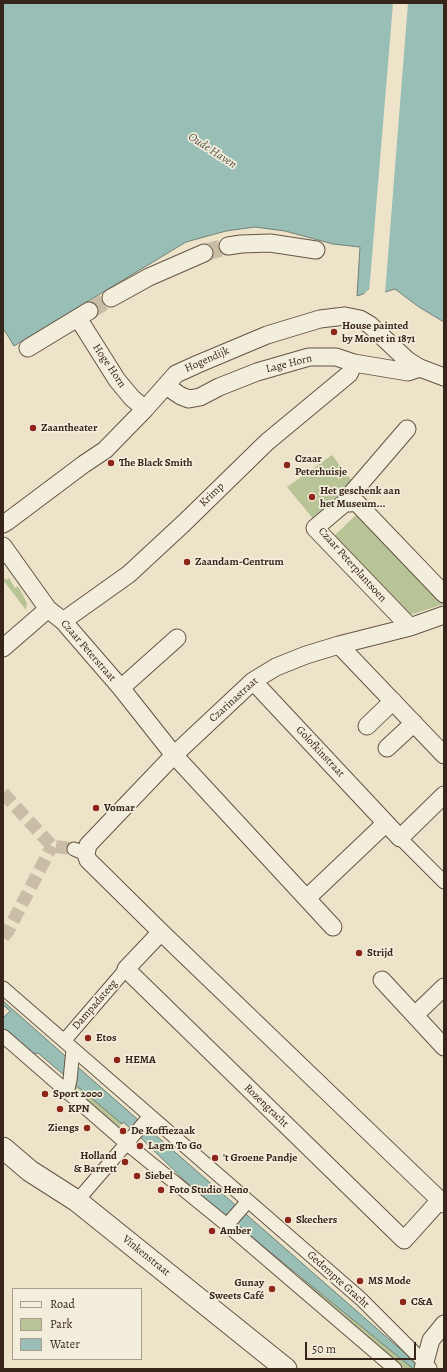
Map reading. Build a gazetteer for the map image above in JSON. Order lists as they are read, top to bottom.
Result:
{
  "streets": {
    "street": [
      "Hogendijk",
      "Lage Horn",
      "Hoge Horn",
      "Krimp",
      "Czaar Peterplantsoen",
      "Czaar Peterstraat",
      "Czarinastraat",
      "Golofkinstraat",
      "Dampadsteeg",
      "Rozengracht",
      "Vinkenstraat",
      "Gedempte Gracht"
    ]
  },
  "crossings": [
    ["Hogendijk", "Lage Horn"],
    ["Hogendijk", "Hoge Horn"],
    ["Lage Horn", "Krimp"],
    ["Krimp", "Czaar Peterstraat"],
    ["Czaar Peterplantsoen", "Czarinastraat"],
    ["Czaar Peterstraat", "Czarinastraat"],
    ["Czarinastraat", "Golofkinstraat"],
    ["Czarinastraat", "Rozengracht"],
    ["Dampadsteeg", "Rozengracht"],
    ["Dampadsteeg", "Gedempte Gracht"]
  ],
  "water": ["Oude Haven"],
  "places": [
    "House painted by Monet in 1871",
    "Zaantheater",
    "The Black Smith",
    "Czaar Peterhuisje",
    "Het geschenk aan het Museum...",
    "Zaandam-Centrum",
    "Vomar",
    "Strijd",
    "Etos",
    "HEMA",
    "Sport 2000",
    "KPN",
    "Ziengs",
    "De Koffiezaak",
    "Lagm To Go",
    "'t Groene Pandje",
    "Holland & Barrett",
    "Siebel",
    "Foto Studio Heno",
    "Skechers",
    "Amber",
    "MS Mode",
    "Gunay Sweets Café",
    "C&A"
  ],
  "legend": ["Road", "Park", "Water"],
  "scale_bar": "50 m"
}
